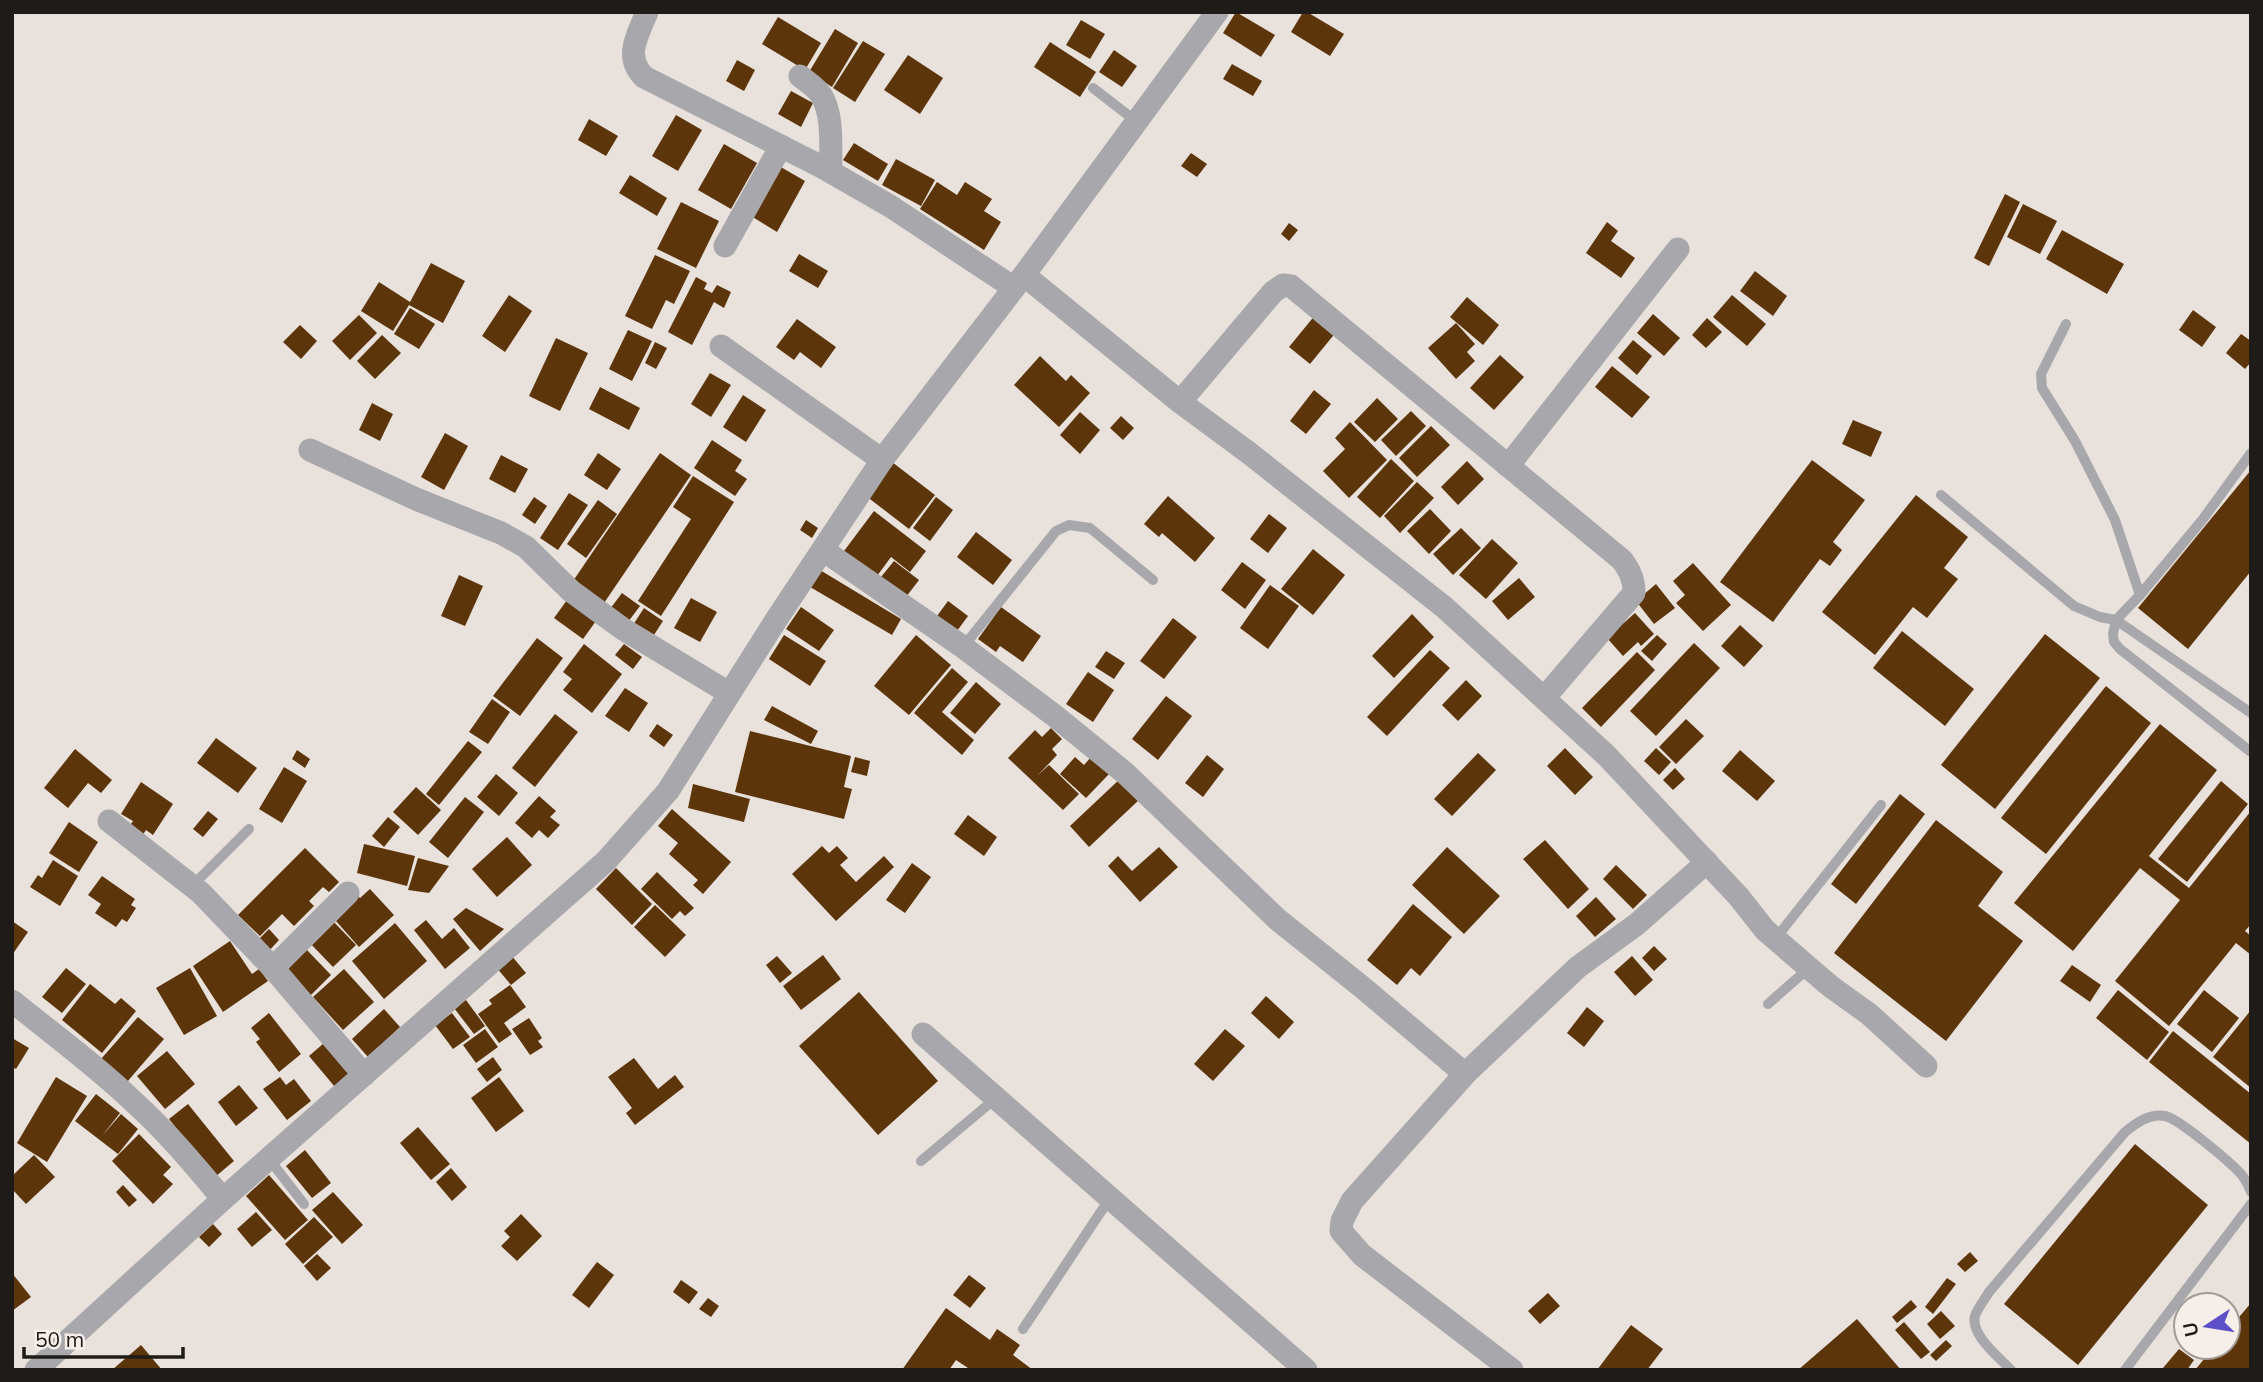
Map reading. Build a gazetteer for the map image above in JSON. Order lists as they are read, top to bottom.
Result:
{
  "scale_bar": "50 m",
  "north": "left"
}
